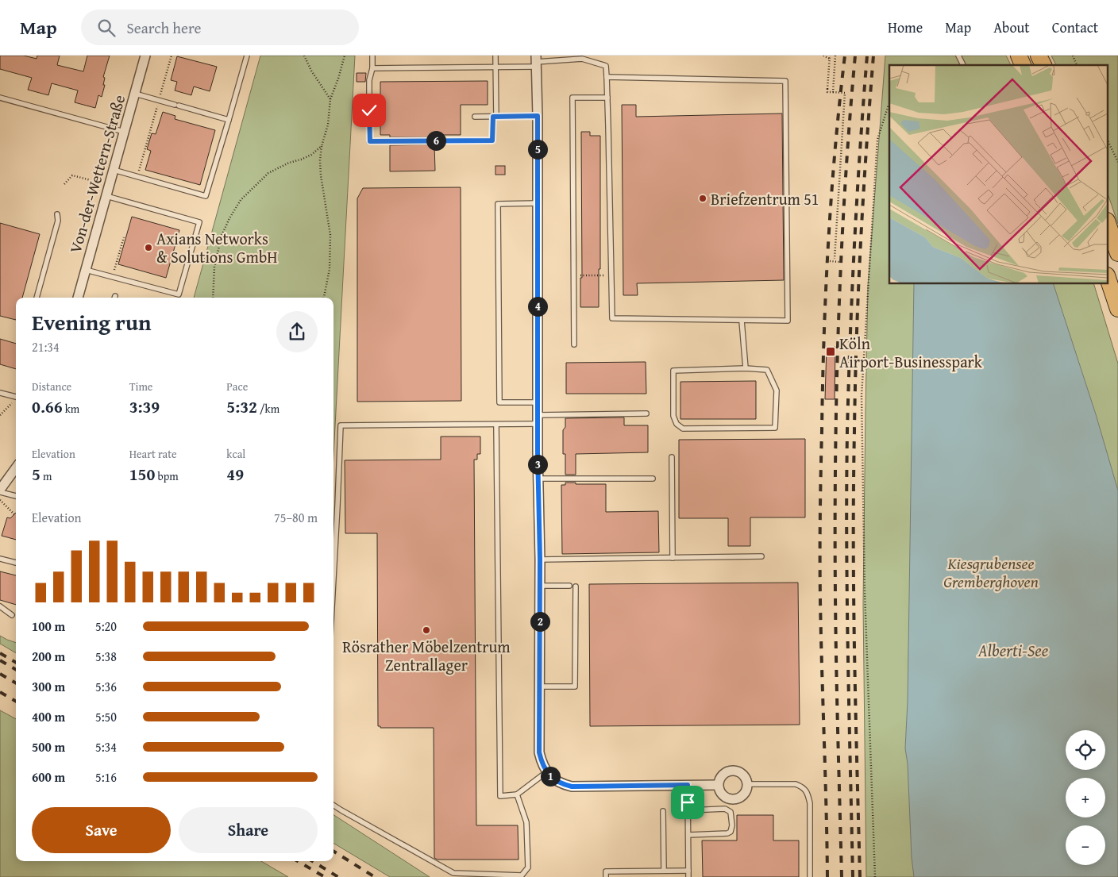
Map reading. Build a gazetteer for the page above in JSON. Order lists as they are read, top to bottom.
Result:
{
  "streets": {
    "street": ["Von-der-Wettern-Straße"]
  },
  "water": ["Alberti-See"],
  "parks": ["Kiesgrubensee Gremberghoven"],
  "places": {
    "other": ["Briefzentrum 51", "Axians Networks & Solutions GmbH", "Rösrather Möbelzentrum Zentrallager"],
    "transit": ["Köln Airport-Businesspark"]
  },
  "page": {
    "header": "Map",
    "search": "Search here",
    "nav": [
      "Home",
      "Map",
      "About",
      "Contact"
    ],
    "pins": [
      "6",
      "5",
      "4",
      "3",
      "2",
      "1"
    ],
    "heading": ["Evening run", "21:34"],
    "stats": [
      ["Distance", "0.66 km"],
      ["Time", "3:39"],
      ["Pace", "5:32 /km"],
      ["Elevation", "5 m"],
      ["Heart rate", "150 bpm"],
      ["kcal", "49"]
    ],
    "chart": ["Elevation", "75–80 m"],
    "list": [
      {
        "name": "100 m",
        "note": "5:20"
      },
      {
        "name": "200 m",
        "note": "5:38"
      },
      {
        "name": "300 m",
        "note": "5:36"
      },
      {
        "name": "400 m",
        "note": "5:50"
      },
      {
        "name": "500 m",
        "note": "5:34"
      },
      {
        "name": "600 m",
        "note": "5:16"
      }
    ],
    "map_buttons": ["+", "−"],
    "buttons": ["Save", "Share"]
  }
}
